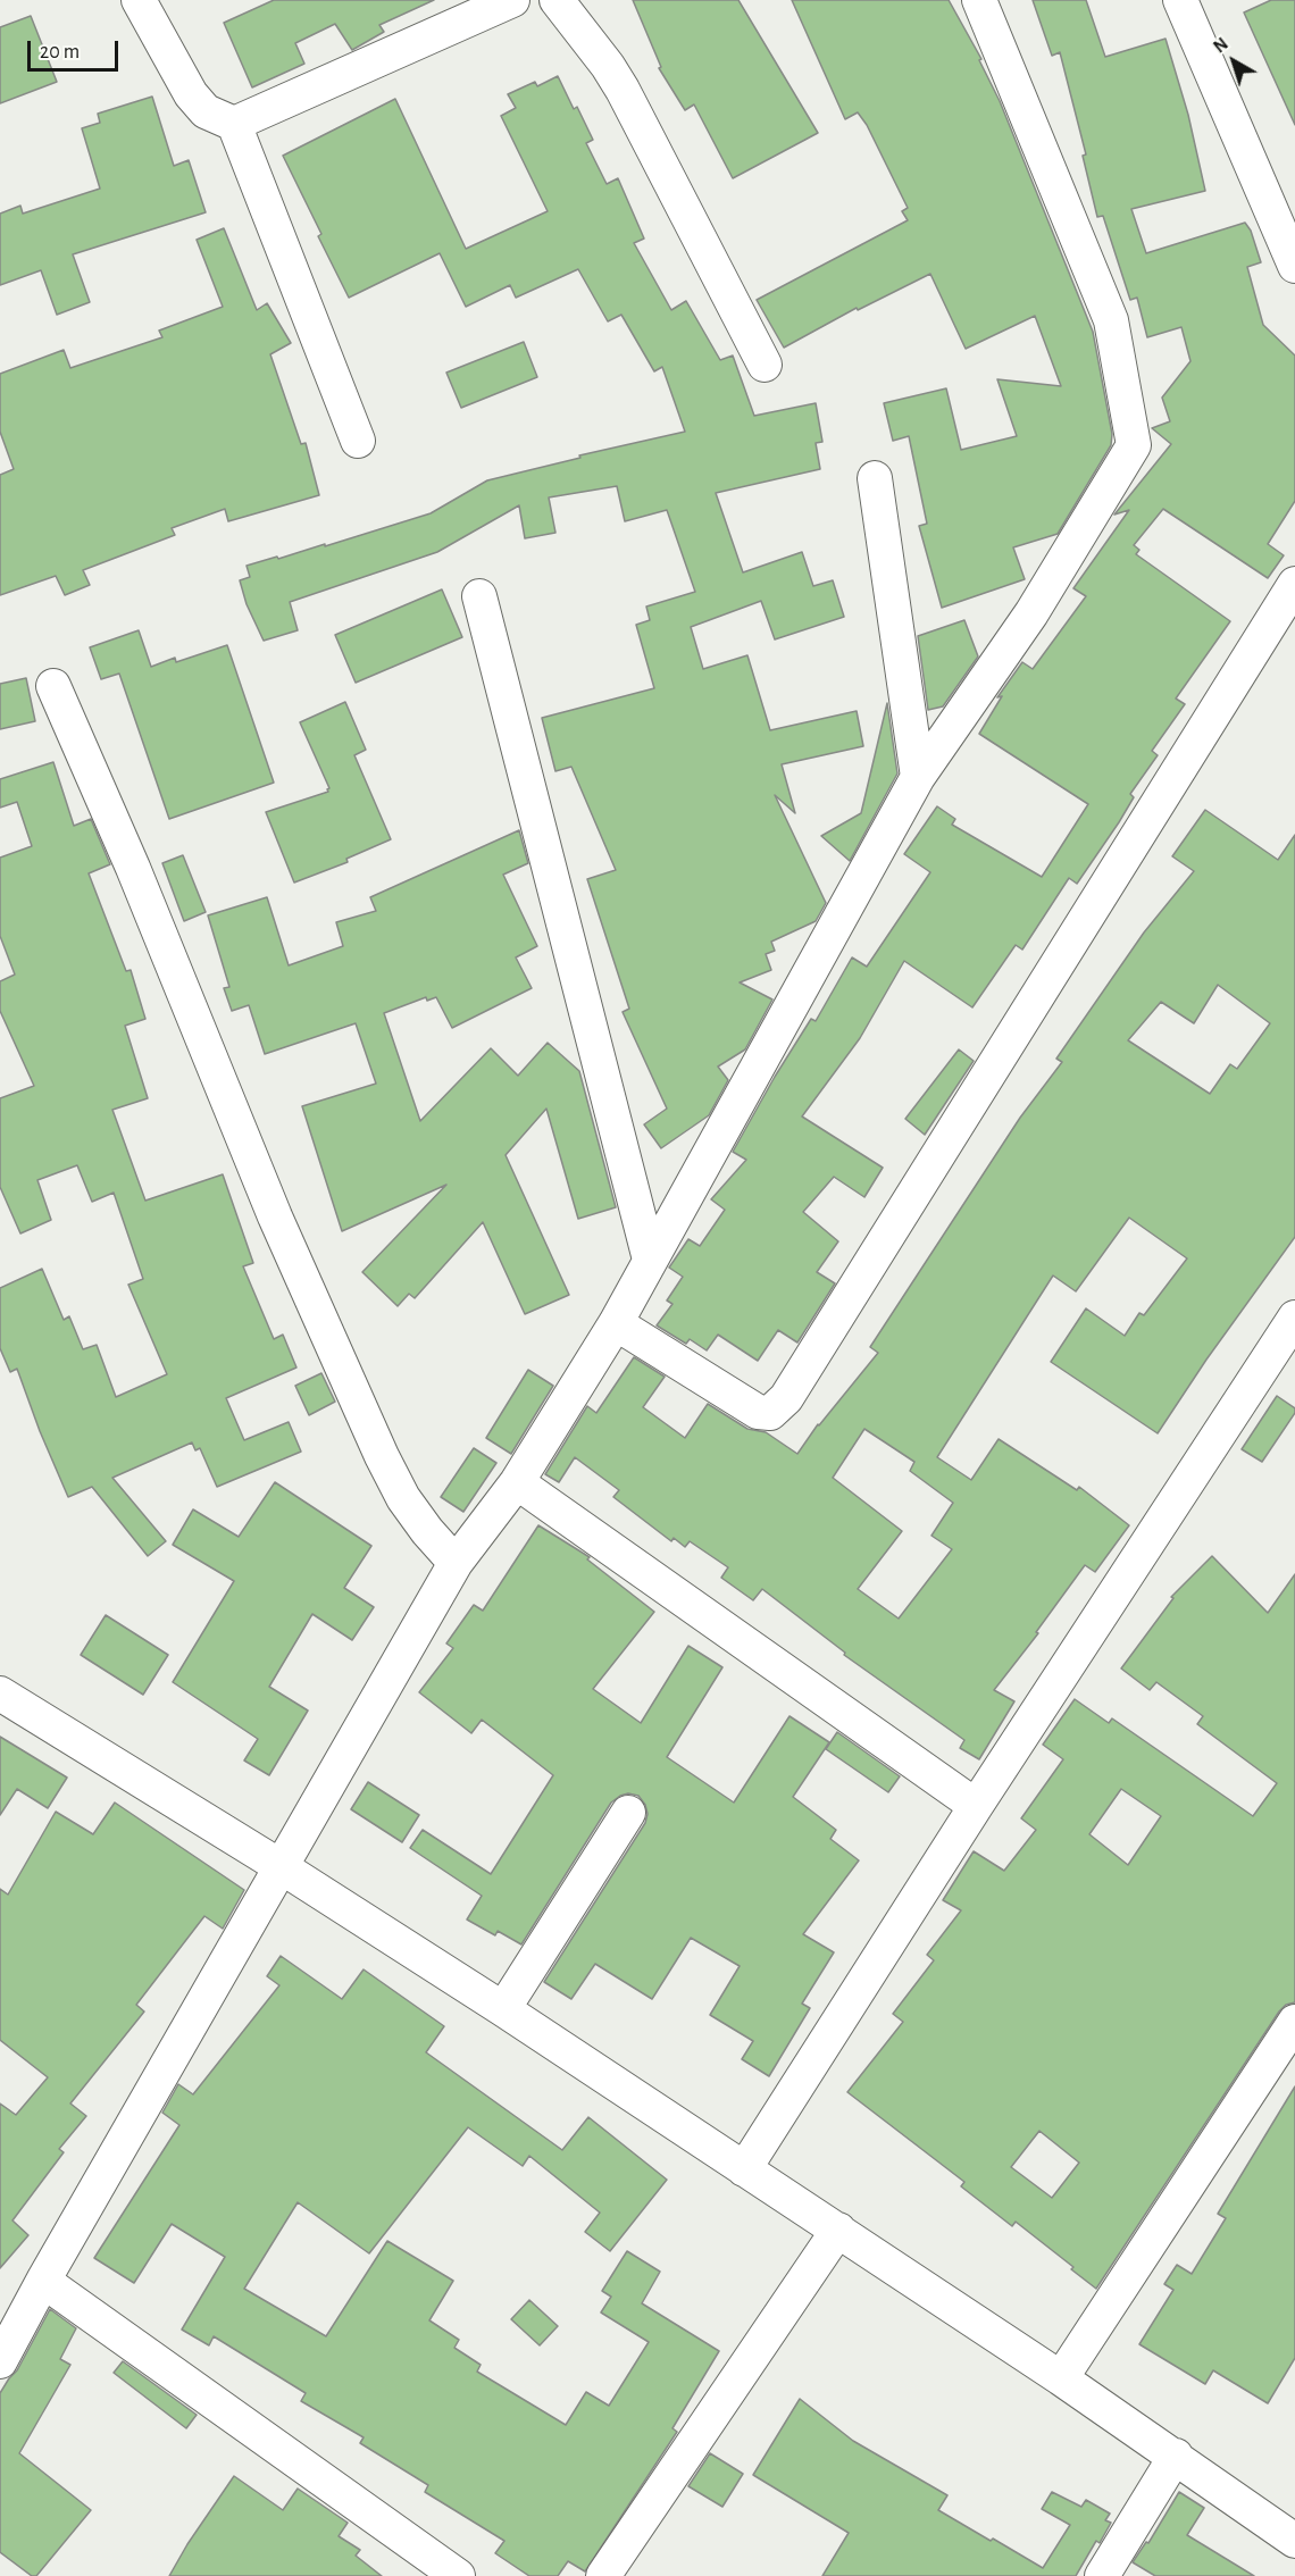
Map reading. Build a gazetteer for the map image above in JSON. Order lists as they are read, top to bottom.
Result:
{
  "scale_bar": "20 m",
  "north": "top left"
}
